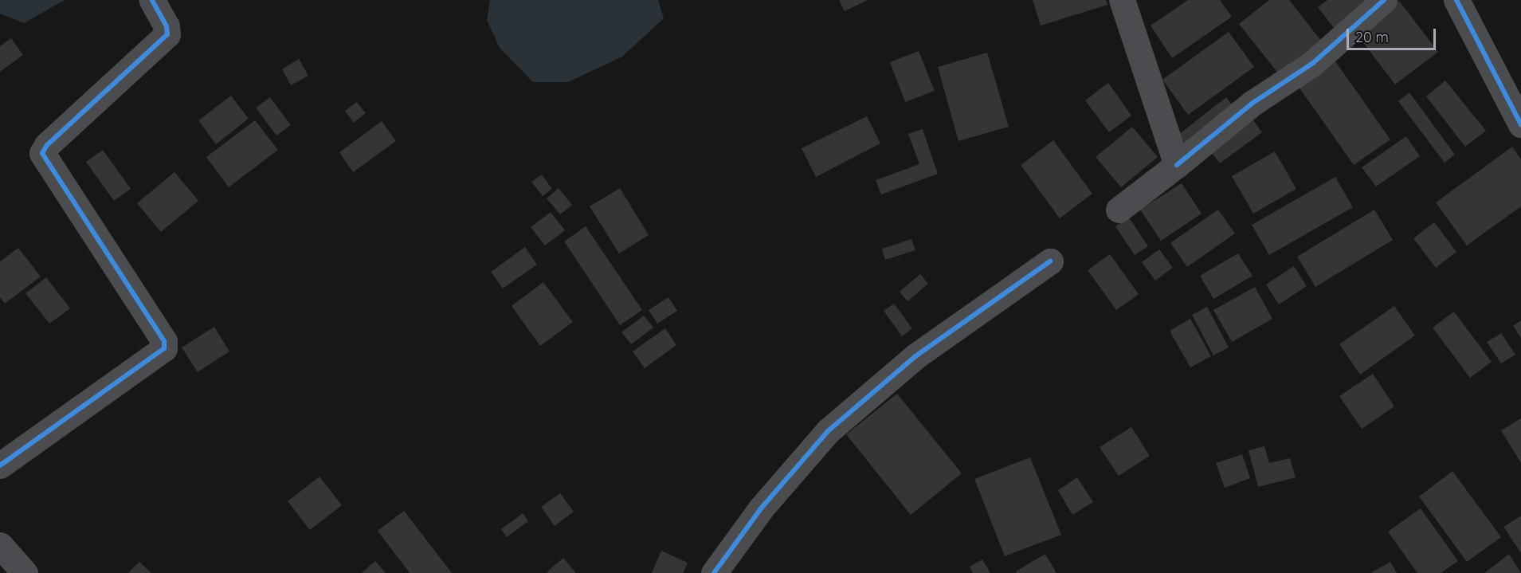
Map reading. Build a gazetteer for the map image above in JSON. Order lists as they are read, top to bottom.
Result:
{
  "scale_bar": "20 m"
}
